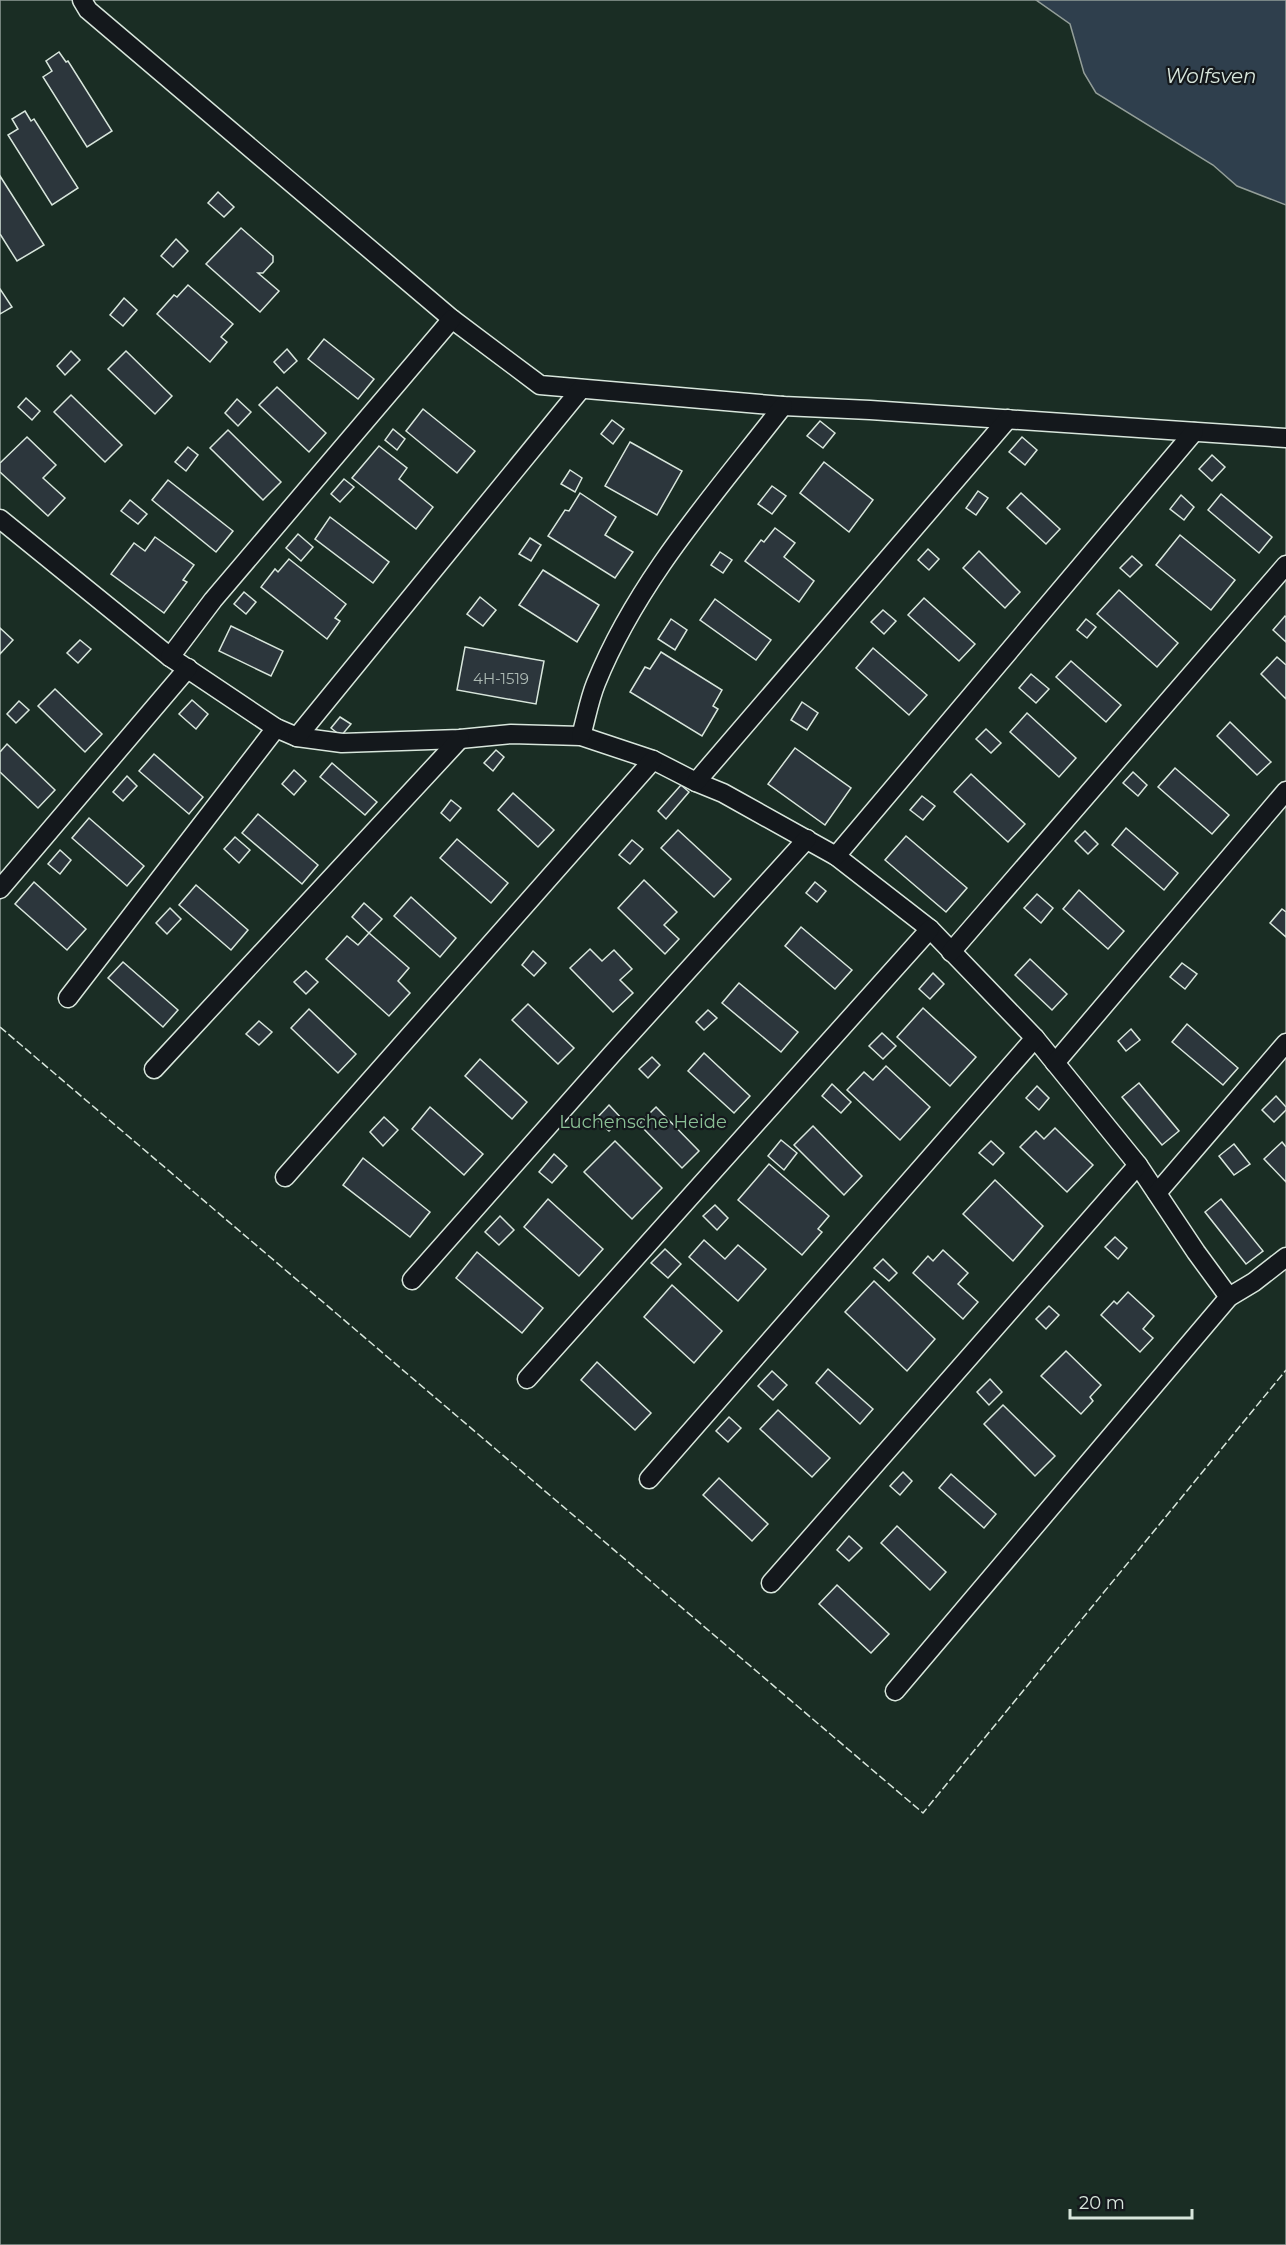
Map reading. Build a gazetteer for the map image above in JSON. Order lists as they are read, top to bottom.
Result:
{
  "water": ["Wolfsven"],
  "parks": ["Luchensche Heide"],
  "house_numbers": ["4H-1519"],
  "scale_bar": "20 m"
}
